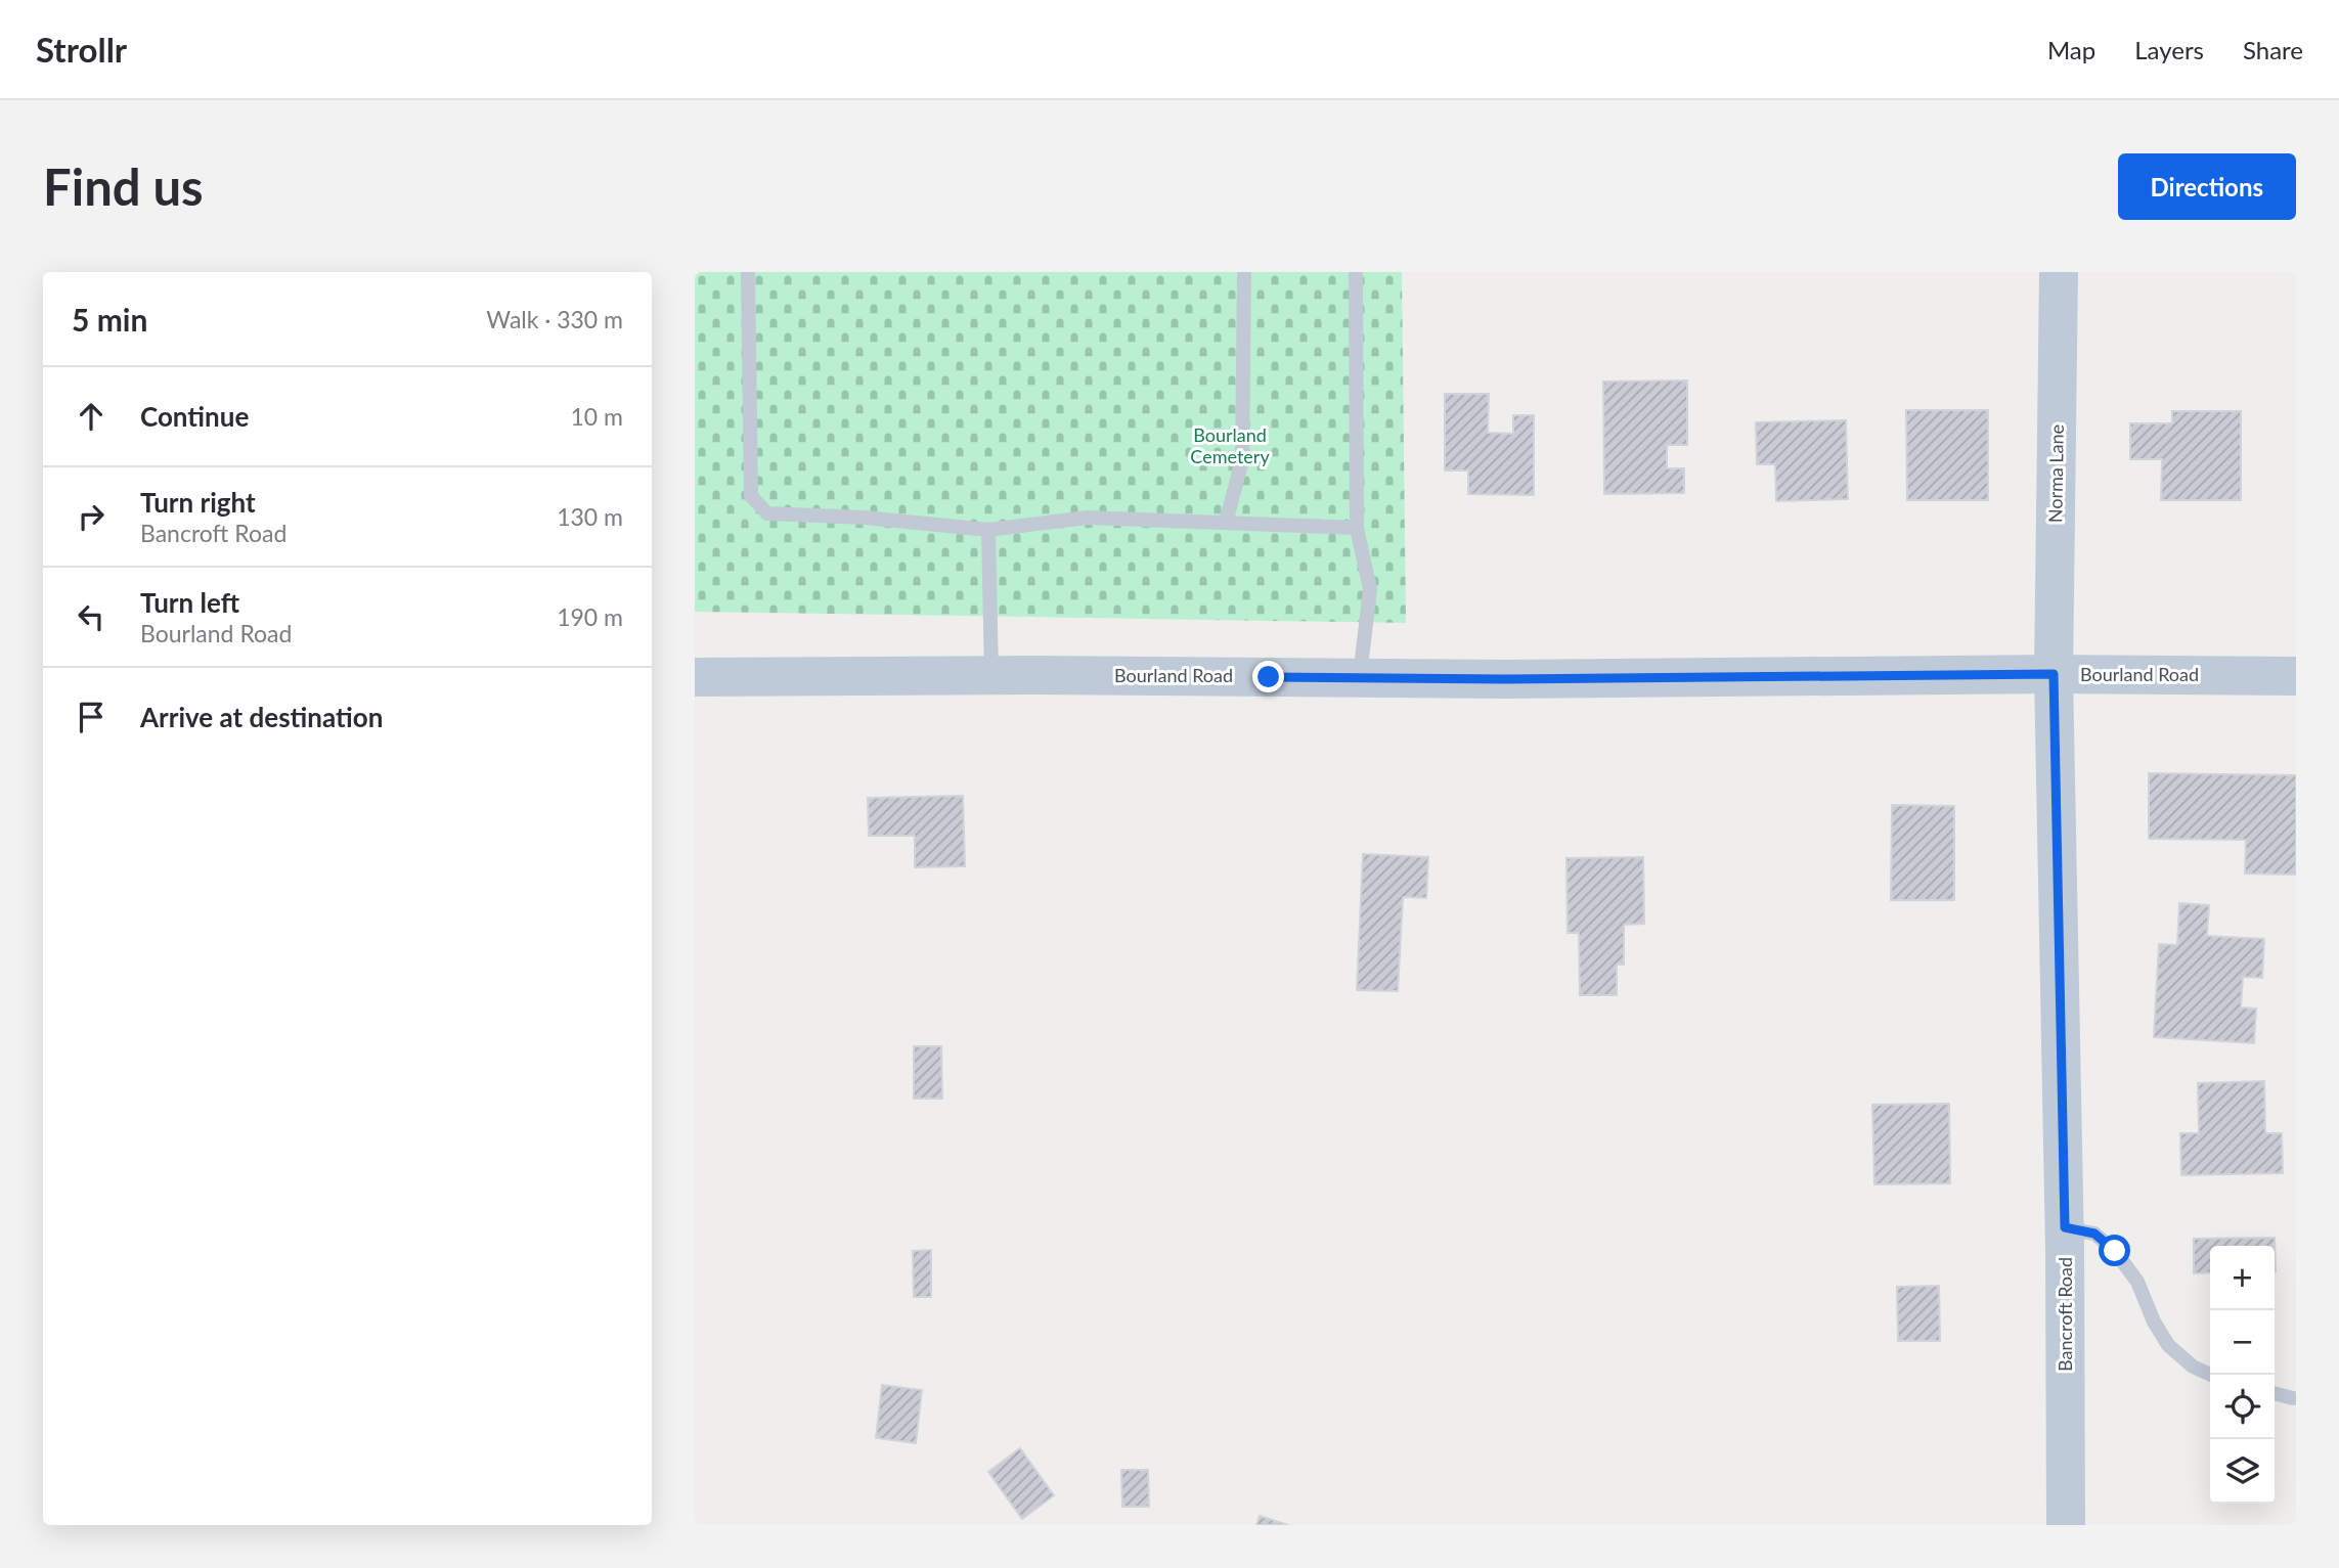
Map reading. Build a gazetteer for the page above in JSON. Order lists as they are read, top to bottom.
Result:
{
  "streets": {
    "main road": ["Norma Lane", "Bourland Road", "Bancroft Road"]
  },
  "crossings": [
    ["Norma Lane", "Bourland Road"],
    ["Norma Lane", "Bancroft Road"],
    ["Bourland Road", "Bancroft Road"]
  ],
  "parks": ["Bourland Cemetery"],
  "page": {
    "header": "Strollr",
    "nav": ["Map", "Layers", "Share"],
    "buttons": "Directions",
    "title": "Find us",
    "heading": ["5 min", "Walk · 330 m"],
    "list": [
      ["Continue", "10 m"],
      ["Turn right", "Bancroft Road", "130 m"],
      ["Turn left", "Bourland Road", "190 m"],
      "Arrive at destination"
    ],
    "map_buttons": ["+", "−"]
  }
}
